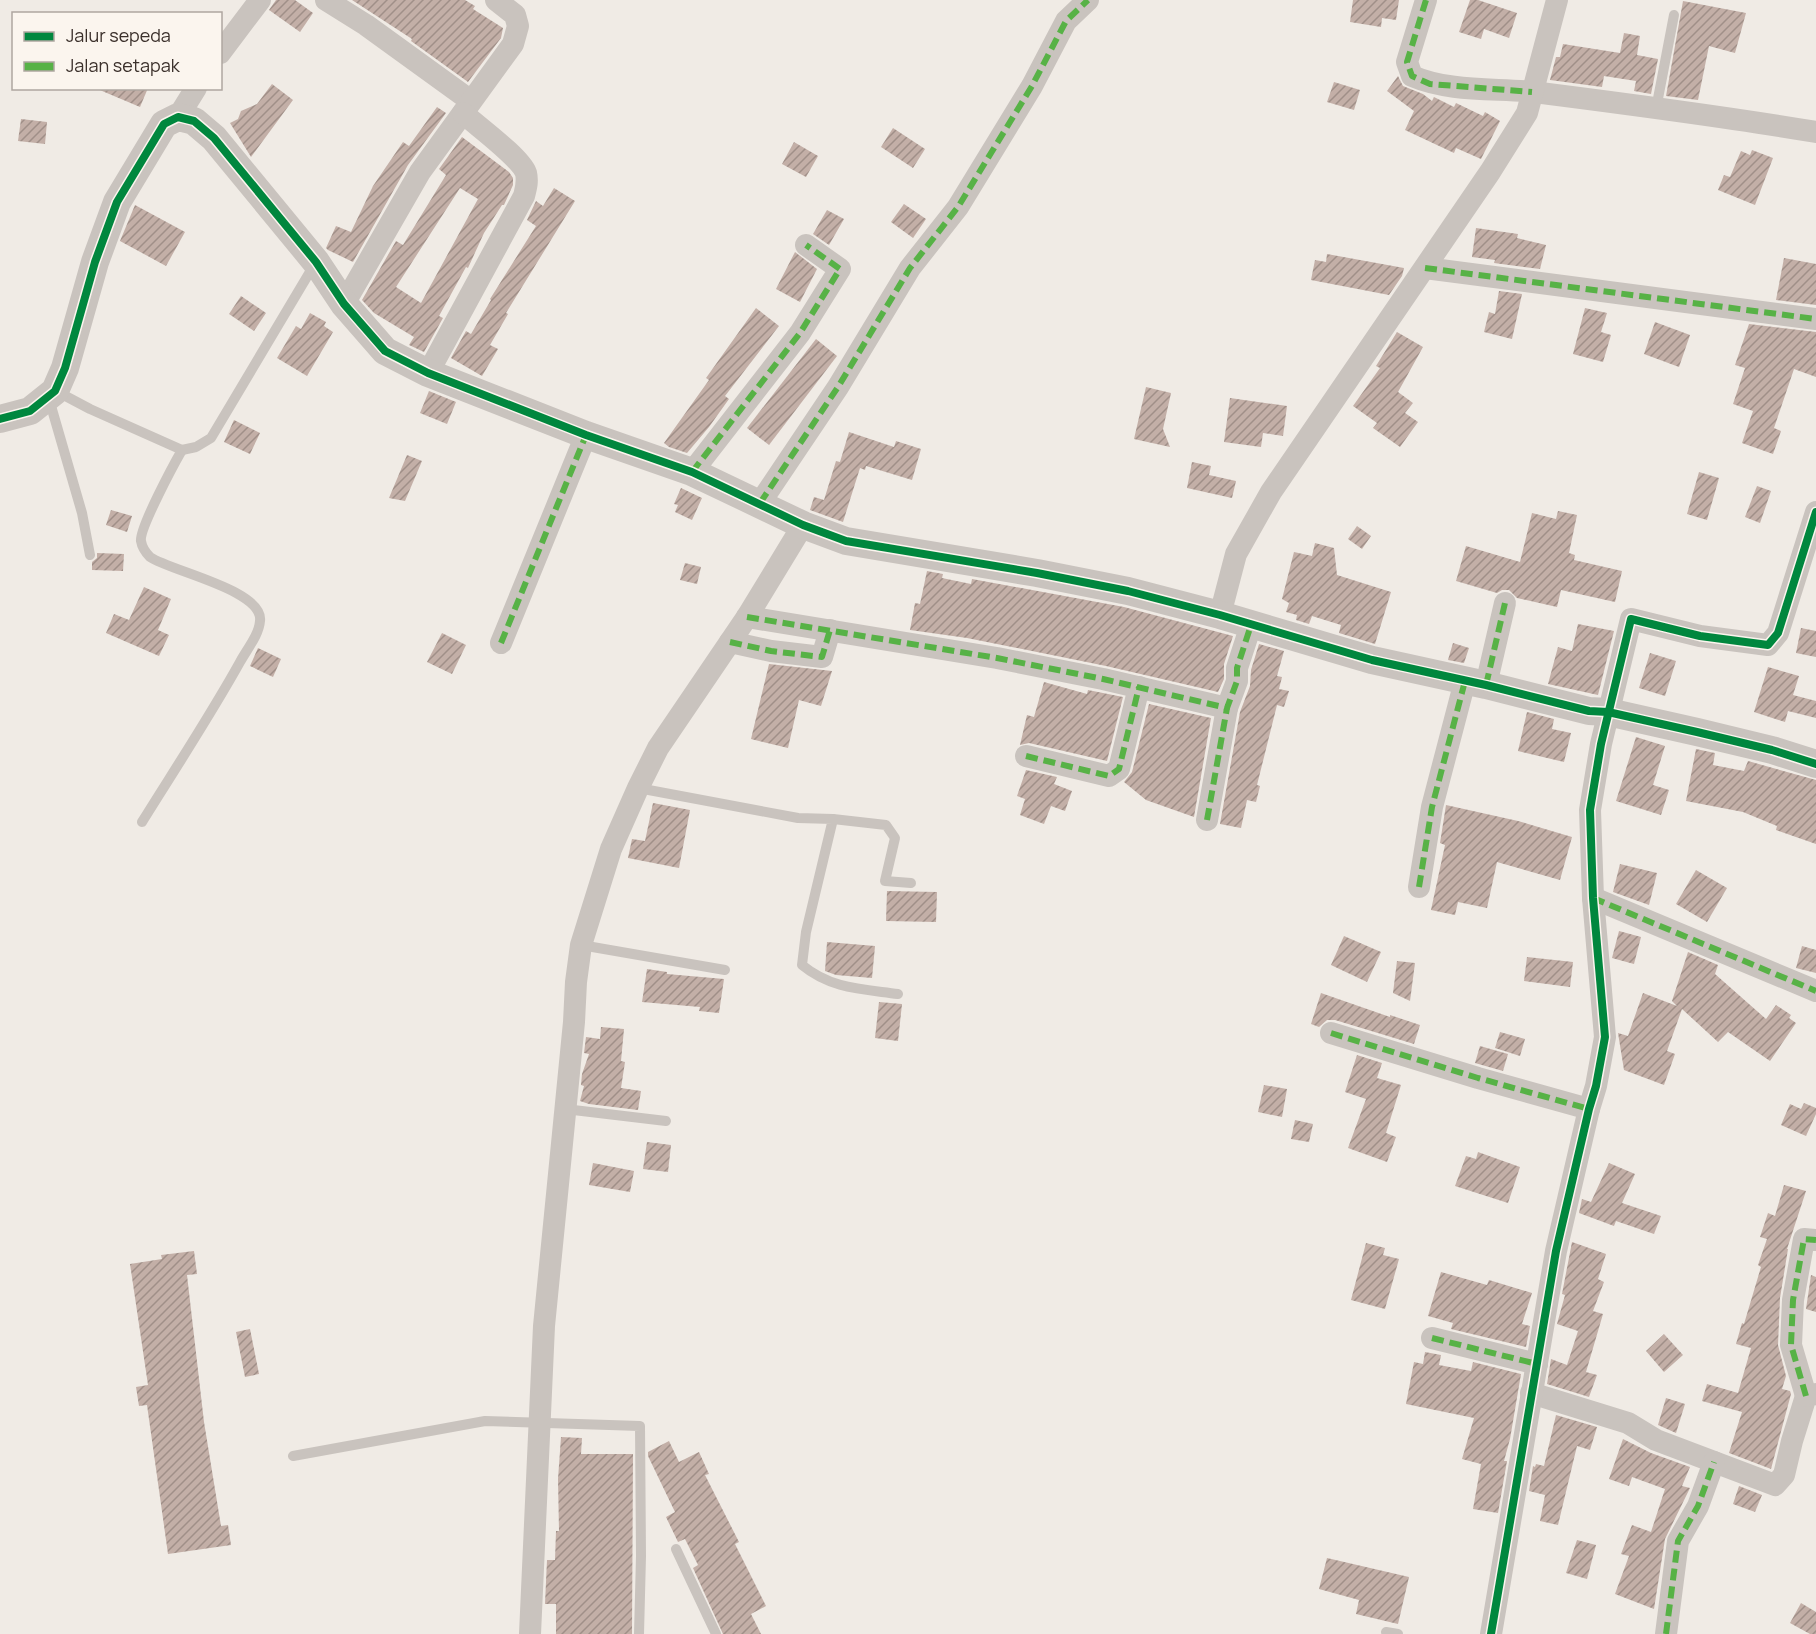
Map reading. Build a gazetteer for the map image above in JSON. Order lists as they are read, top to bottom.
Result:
{
  "legend": ["Jalur sepeda", "Jalan setapak"]
}
